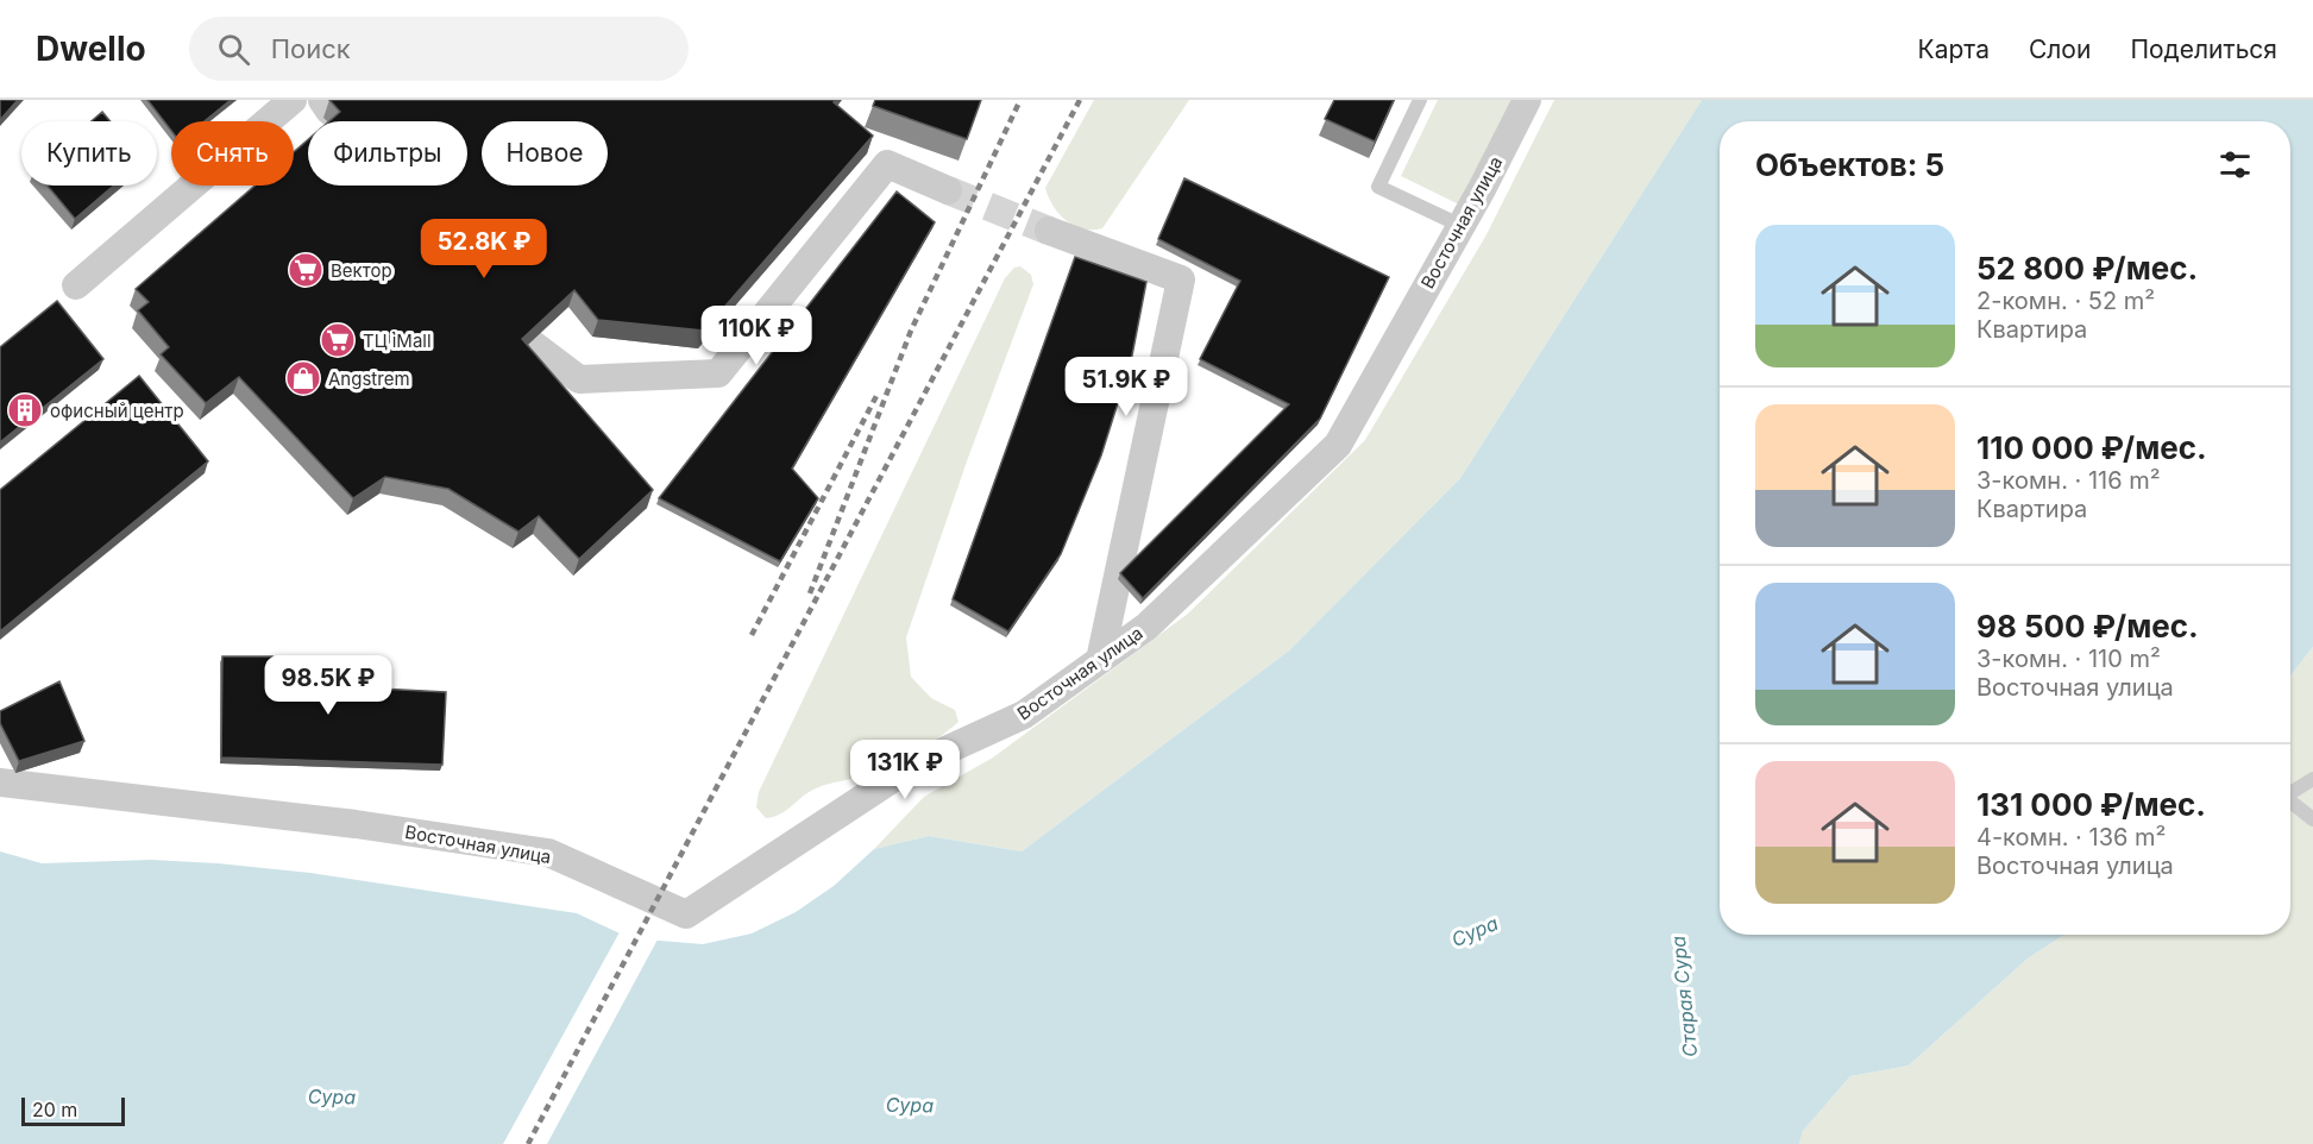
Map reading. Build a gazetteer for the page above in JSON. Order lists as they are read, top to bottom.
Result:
{
  "streets": {
    "street": ["Восточная улица"]
  },
  "water": ["Сура", "Старая Сура"],
  "places": {
    "supermarket": ["Вектор", "ТЦ iMall"],
    "shop": ["Angstrem"],
    "building": ["офисный центр"]
  },
  "scale_bar": "20 m",
  "page": {
    "header": "Dwello",
    "search": "Поиск",
    "nav": ["Карта", "Слои", "Поделиться"],
    "chip": [
      "Купить",
      "Снять",
      "Фильтры",
      "Новое"
    ],
    "heading": "Объектов: 5",
    "list": [
      {
        "name": "52 800 ₽/мес.",
        "note": "2-комн. · 52 m² · Квартира"
      },
      {
        "name": "110 000 ₽/мес.",
        "note": "3-комн. · 116 m² · Квартира"
      },
      {
        "name": "98 500 ₽/мес.",
        "note": "3-комн. · 110 m² · Восточная улица"
      },
      {
        "name": "131 000 ₽/мес.",
        "note": "4-комн. · 136 m² · Восточная улица"
      }
    ],
    "price": [
      "52.8K ₽",
      "110K ₽",
      "51.9K ₽",
      "98.5K ₽",
      "131K ₽"
    ],
    "scale": "20 m"
  }
}
